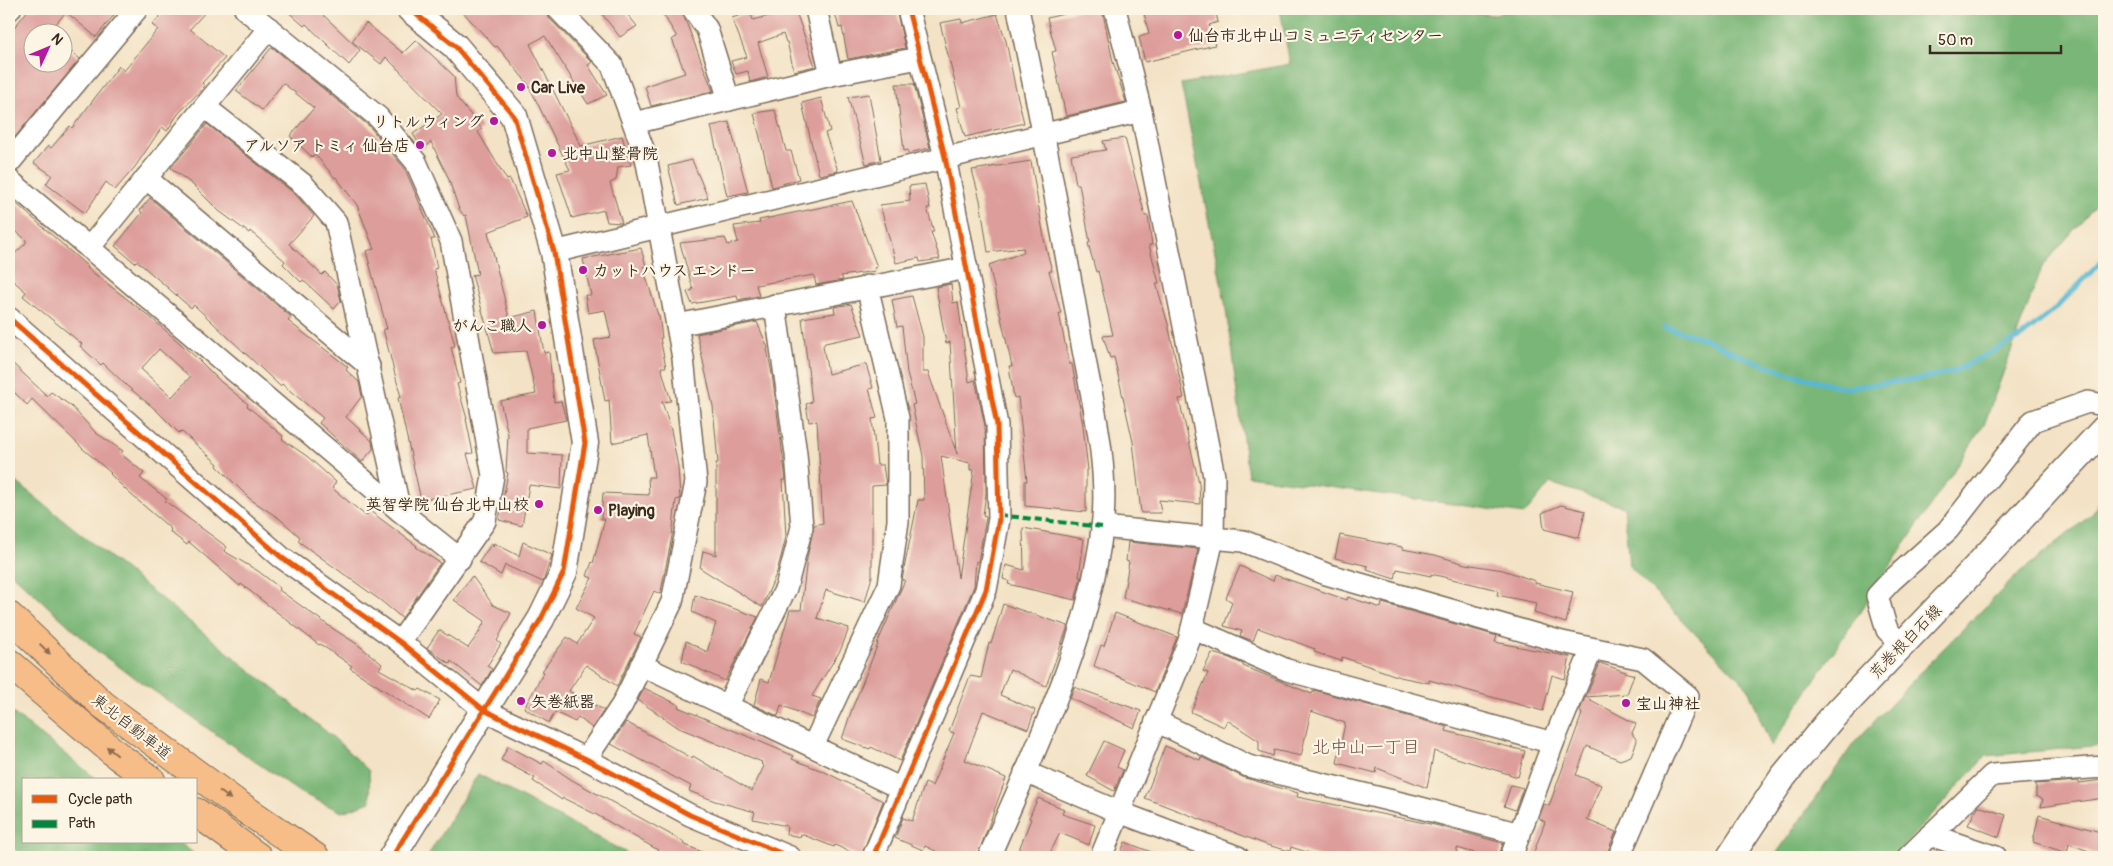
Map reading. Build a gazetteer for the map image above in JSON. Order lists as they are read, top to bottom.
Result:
{
  "streets": {
    "highway": ["東北自動車道"],
    "street": ["荒巻根白石線"]
  },
  "districts": ["北中山一丁目"],
  "places": [
    "仙台市北中山コミュニティセンター",
    "Car Live",
    "リトルウィング",
    "アルソア トミィ 仙台店",
    "北中山整骨院",
    "カットハウス エンドー",
    "がんこ職人",
    "英智学院 仙台北中山校",
    "Playing",
    "矢巻紙器",
    "宝山神社"
  ],
  "legend": ["Cycle path", "Path"],
  "scale_bar": "50 m",
  "north": "top right"
}
